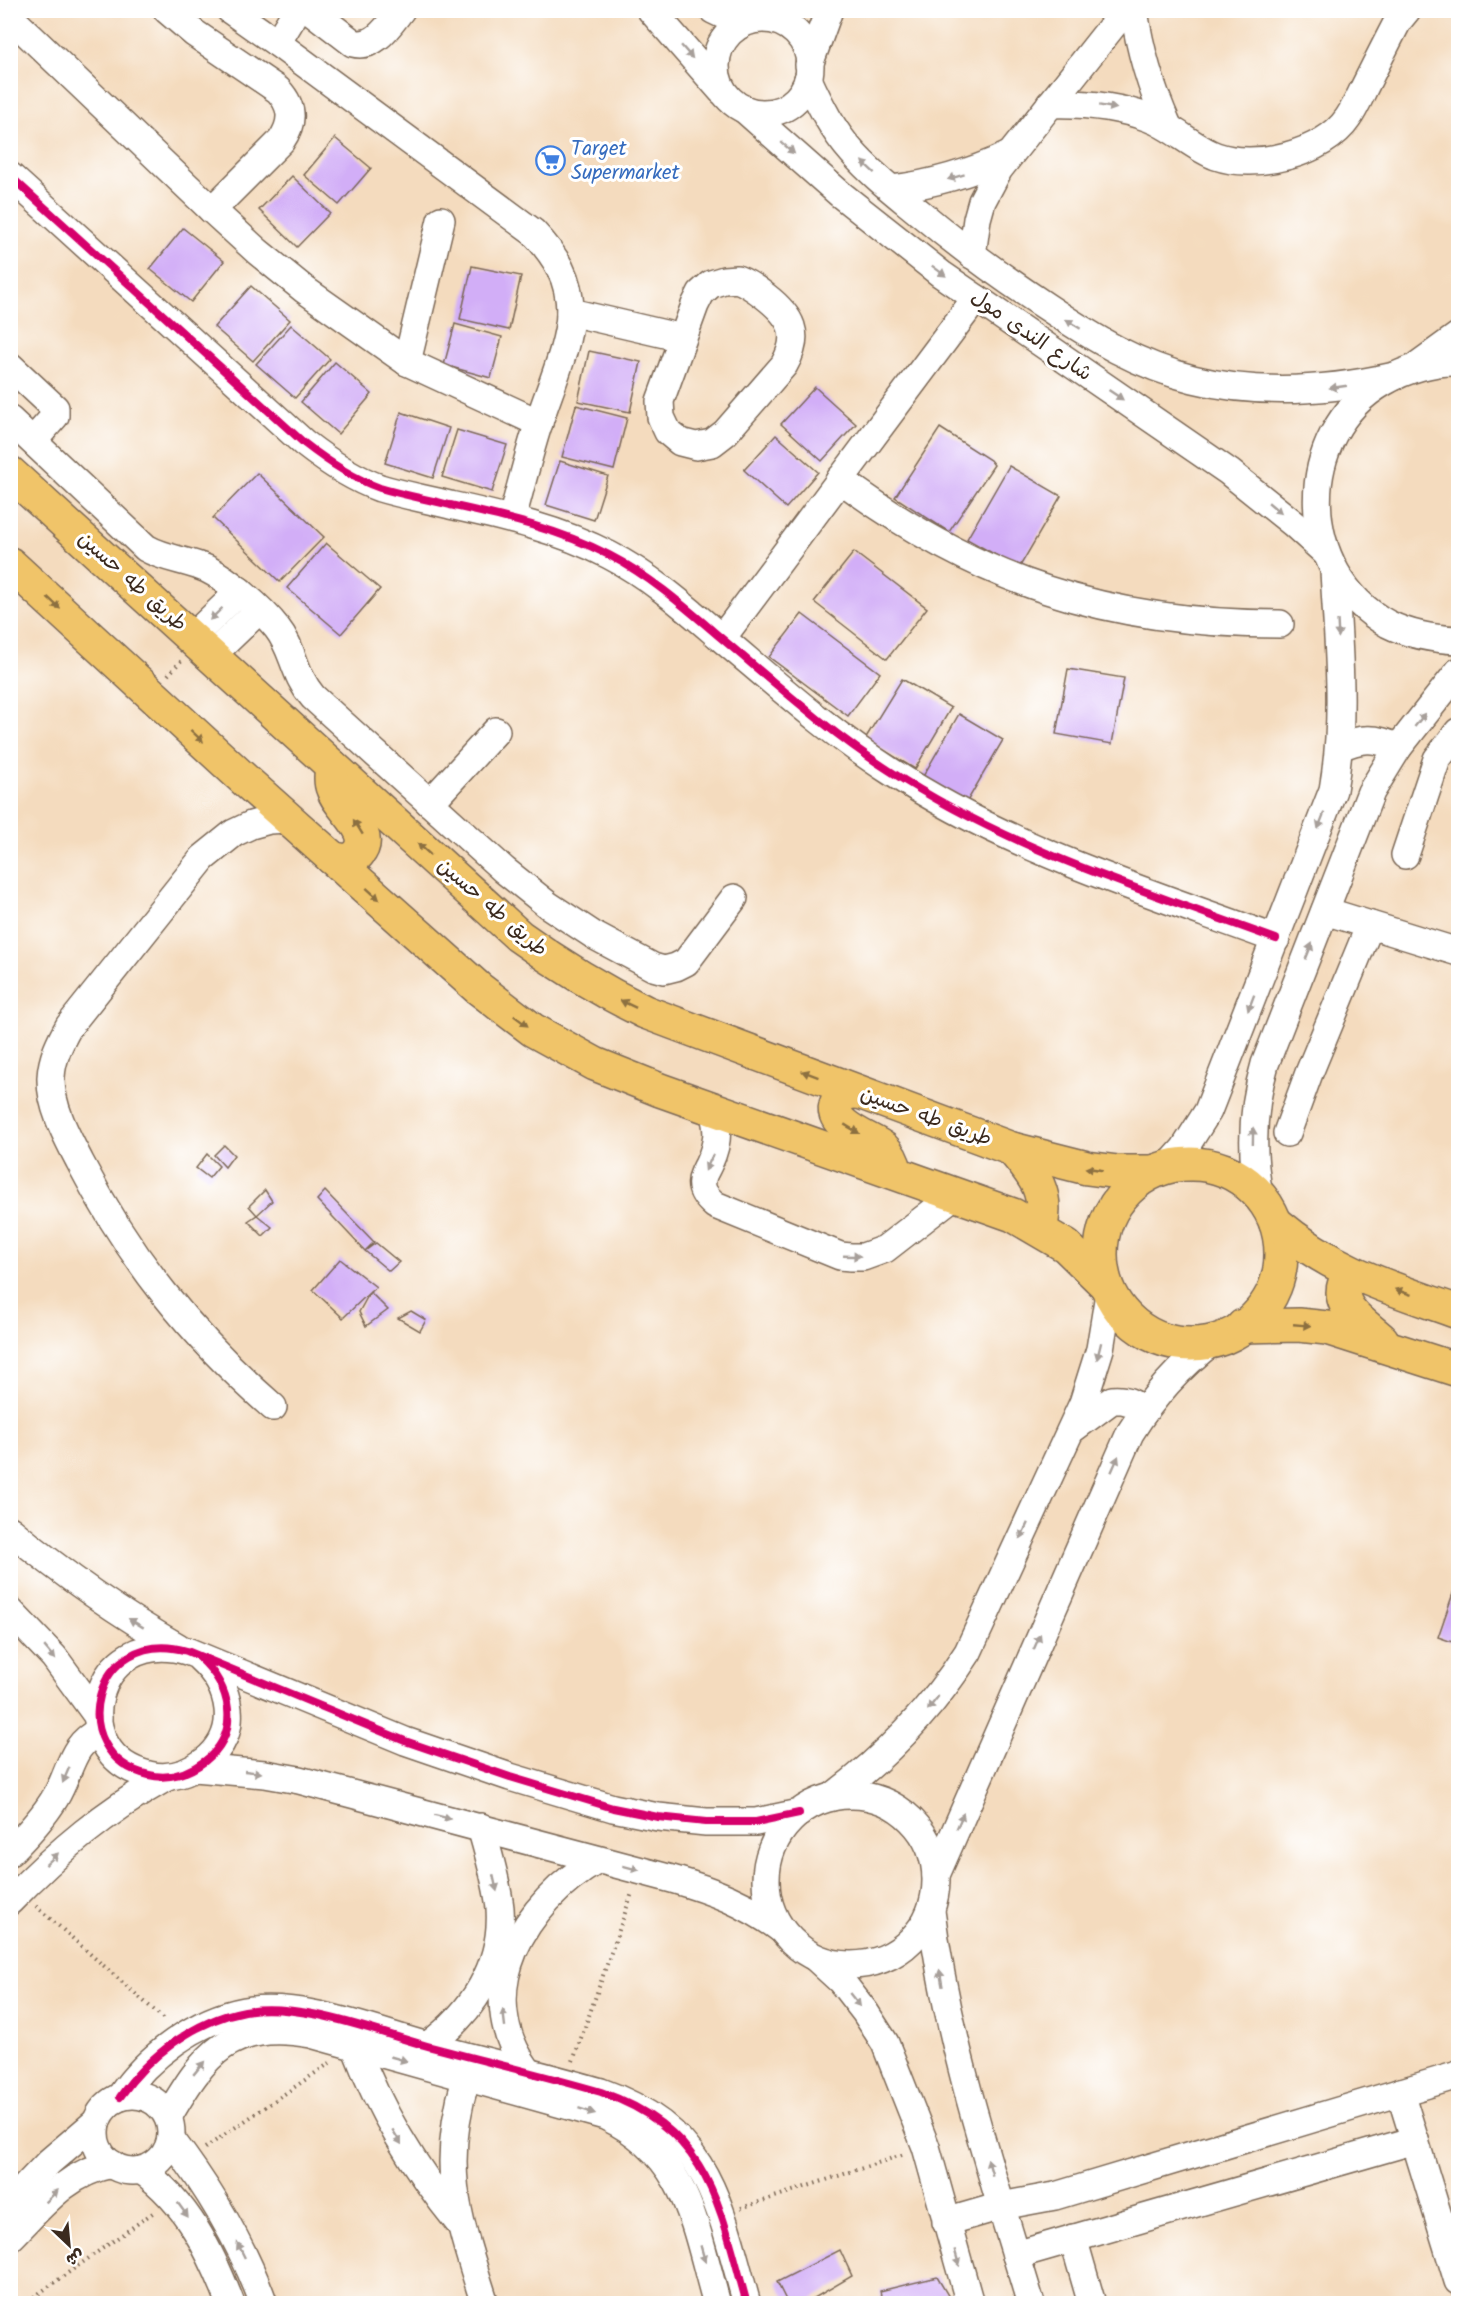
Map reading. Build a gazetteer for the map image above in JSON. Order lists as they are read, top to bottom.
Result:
{
  "streets": {
    "main road": ["طريق طه حسين"],
    "street": ["شارع الندى مول"]
  },
  "places": {
    "supermarket": ["Target Supermarket"]
  },
  "north": "bottom right"
}
